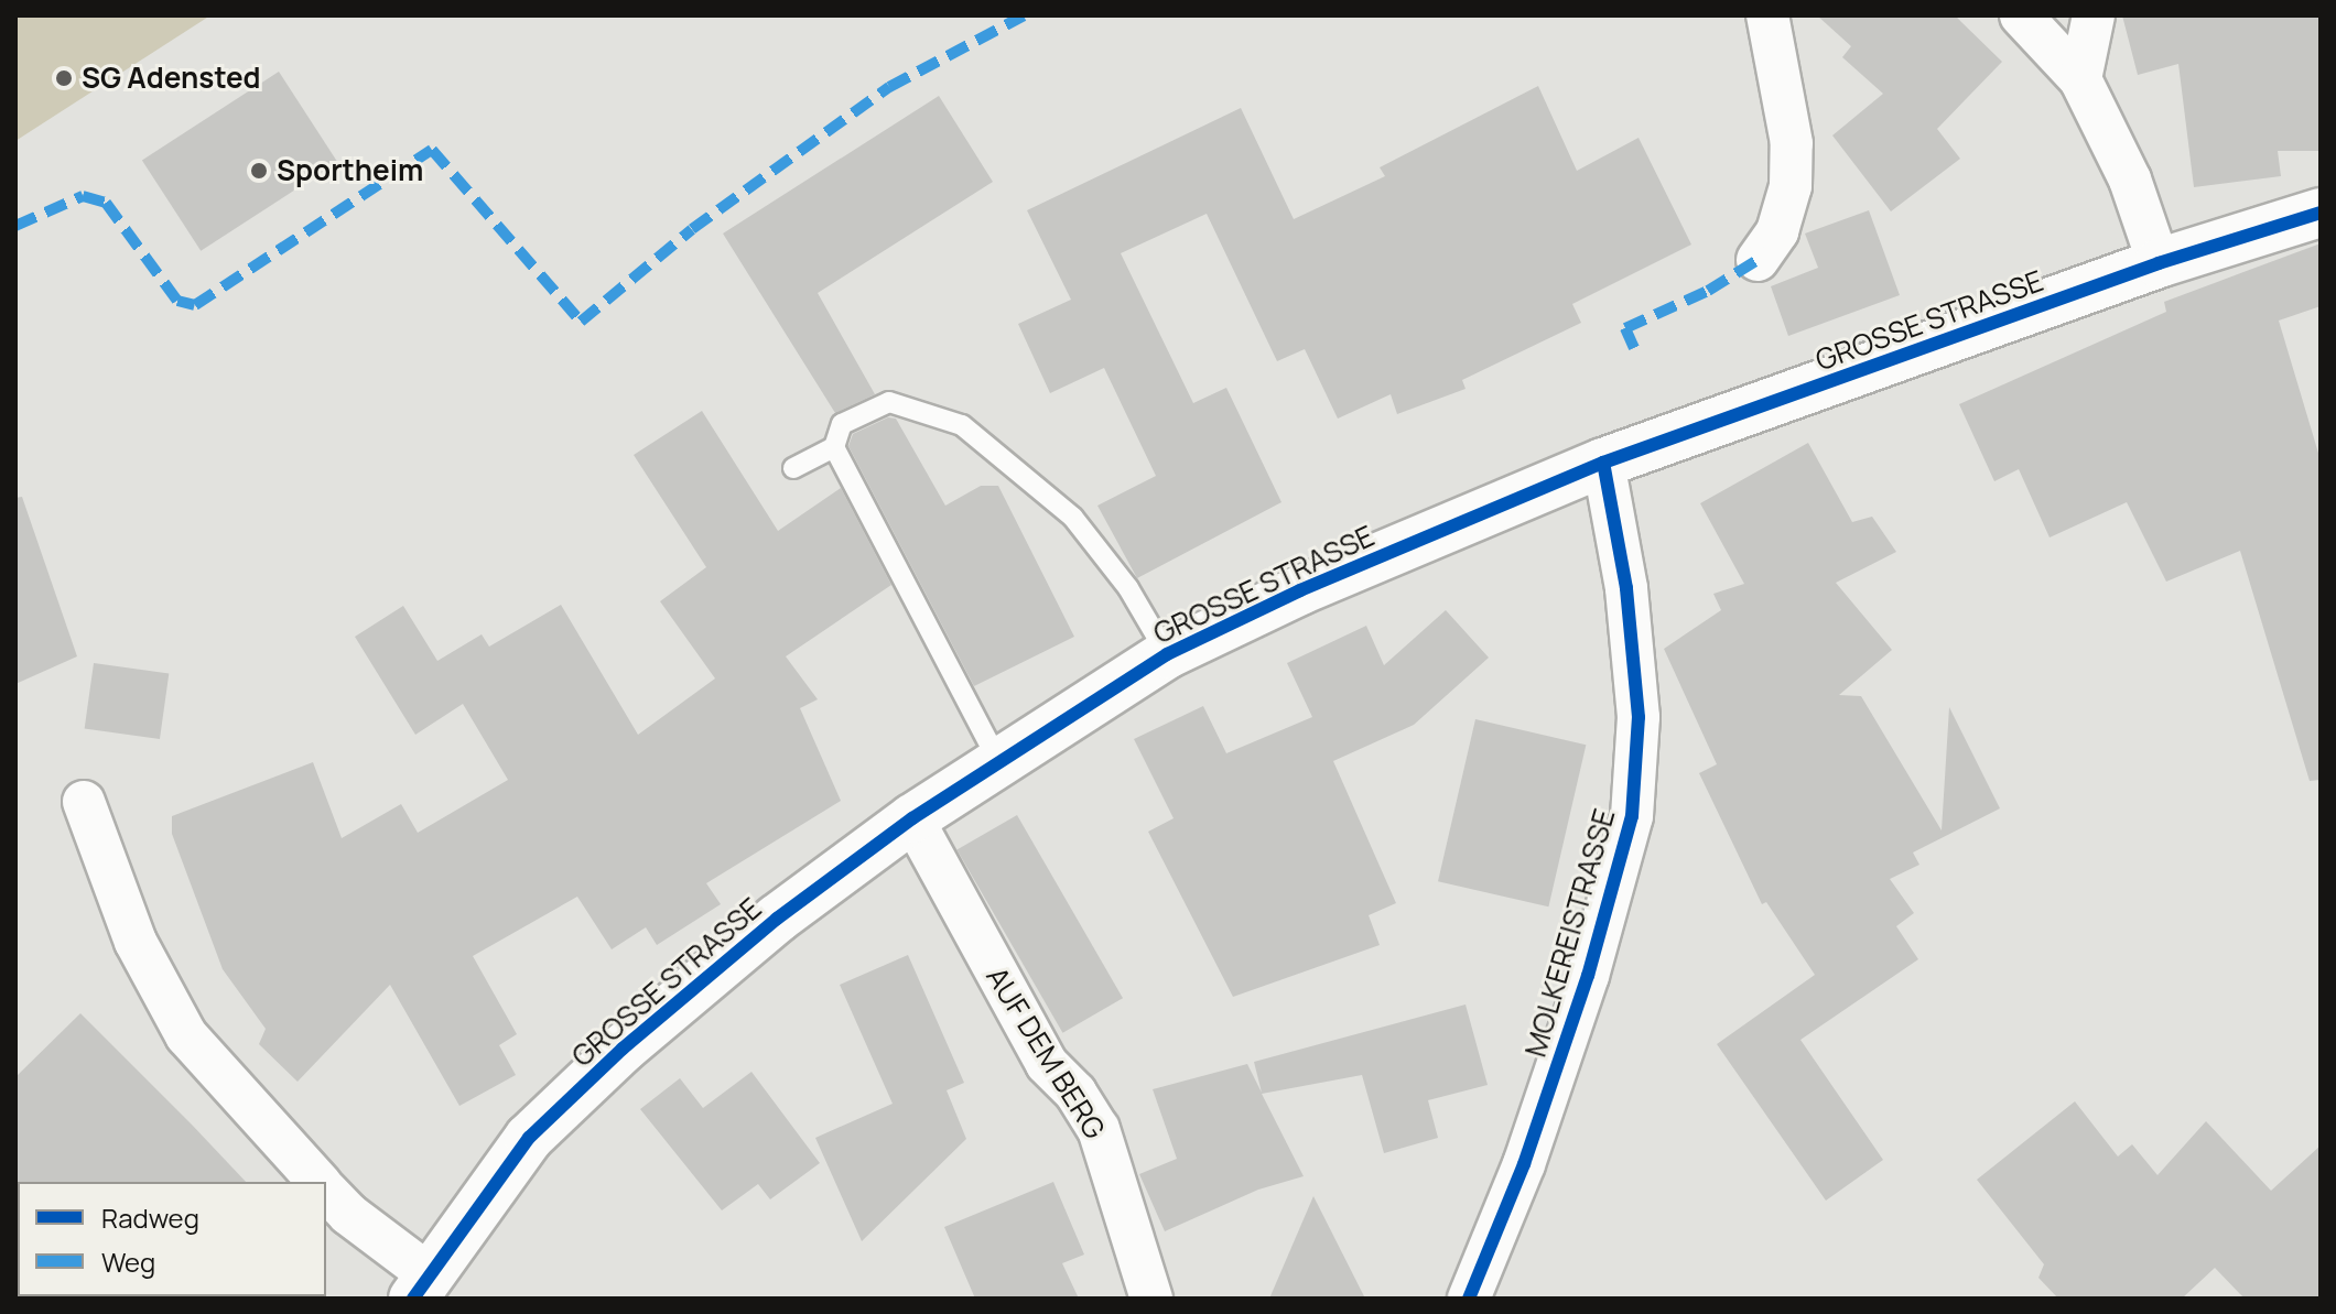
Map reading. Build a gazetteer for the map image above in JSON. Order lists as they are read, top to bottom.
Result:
{
  "streets": {
    "main road": ["GROSSE STRASSE"],
    "street": ["MOLKEREISTRASSE", "AUF DEM BERG"]
  },
  "crossings": [
    ["GROSSE STRASSE", "MOLKEREISTRASSE"],
    ["GROSSE STRASSE", "AUF DEM BERG"]
  ],
  "places": ["SG Adensted", "Sportheim"],
  "legend": ["Radweg", "Weg"]
}
